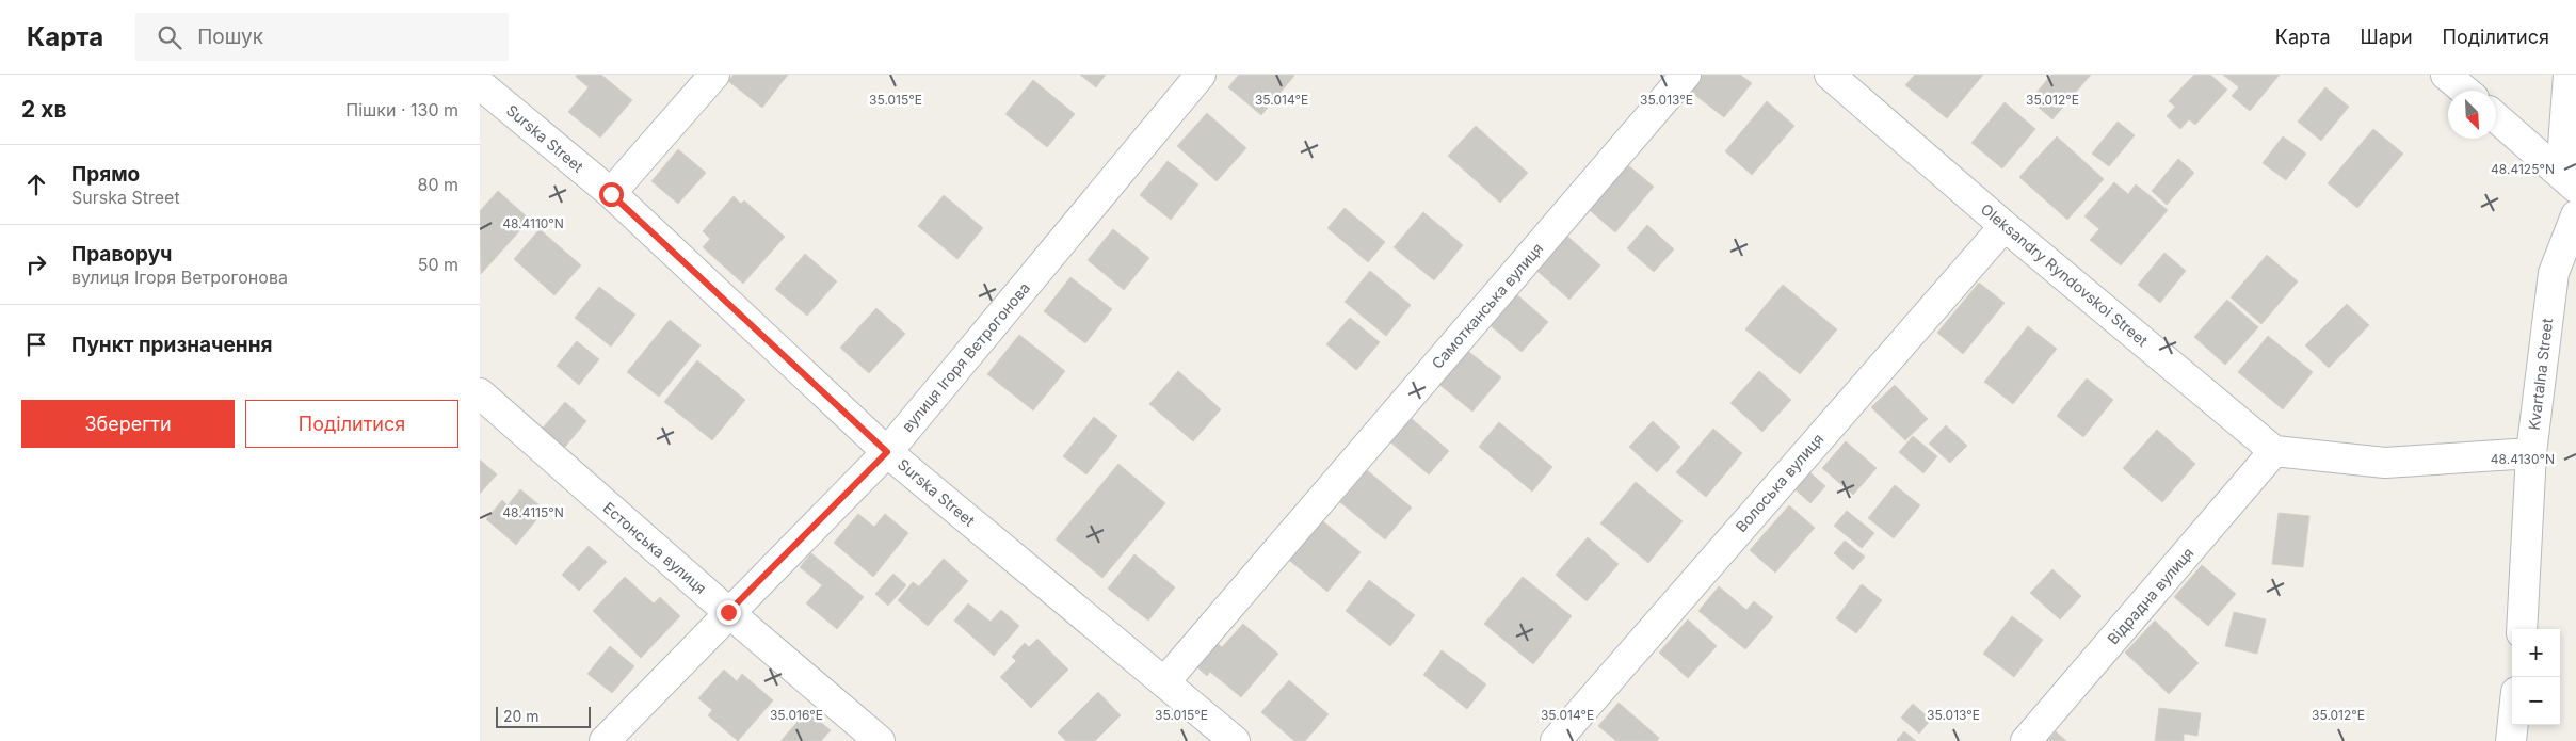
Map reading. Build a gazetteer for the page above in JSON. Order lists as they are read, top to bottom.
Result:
{
  "streets": {
    "street": [
      "Surska Street",
      "Oleksandry Ryndovskoi Street",
      "Самотканська вулиця",
      "вулиця Ігоря Ветрогонова",
      "Kvartalna Street",
      "Волоська вулиця",
      "Естонська вулиця",
      "Відрадна вулиця"
    ]
  },
  "crossings": [
    ["Surska Street", "Самотканська вулиця"],
    ["Surska Street", "вулиця Ігоря Ветрогонова"],
    ["Oleksandry Ryndovskoi Street", "Волоська вулиця"],
    ["Oleksandry Ryndovskoi Street", "Відрадна вулиця"],
    ["вулиця Ігоря Ветрогонова", "Естонська вулиця"]
  ],
  "scale_bar": "20 m",
  "north": "bottom right",
  "page": {
    "header": "Карта",
    "search": "Пошук",
    "nav": ["Карта", "Шари", "Поділитися"],
    "heading": ["2 хв", "Пішки · 130 m"],
    "list": [
      ["Прямо", "Surska Street", "80 m"],
      ["Праворуч", "вулиця Ігоря Ветрогонова", "50 m"],
      "Пункт призначення"
    ],
    "buttons": ["Зберегти", "Поділитися"],
    "map_buttons": ["+", "−"],
    "scale": "20 m"
  },
  "coordinates": [
    "35.015°E",
    "35.014°E",
    "35.013°E",
    "35.012°E",
    "48.4125°N",
    "48.4110°N",
    "48.4130°N",
    "48.4115°N",
    "35.016°E"
  ]
}
